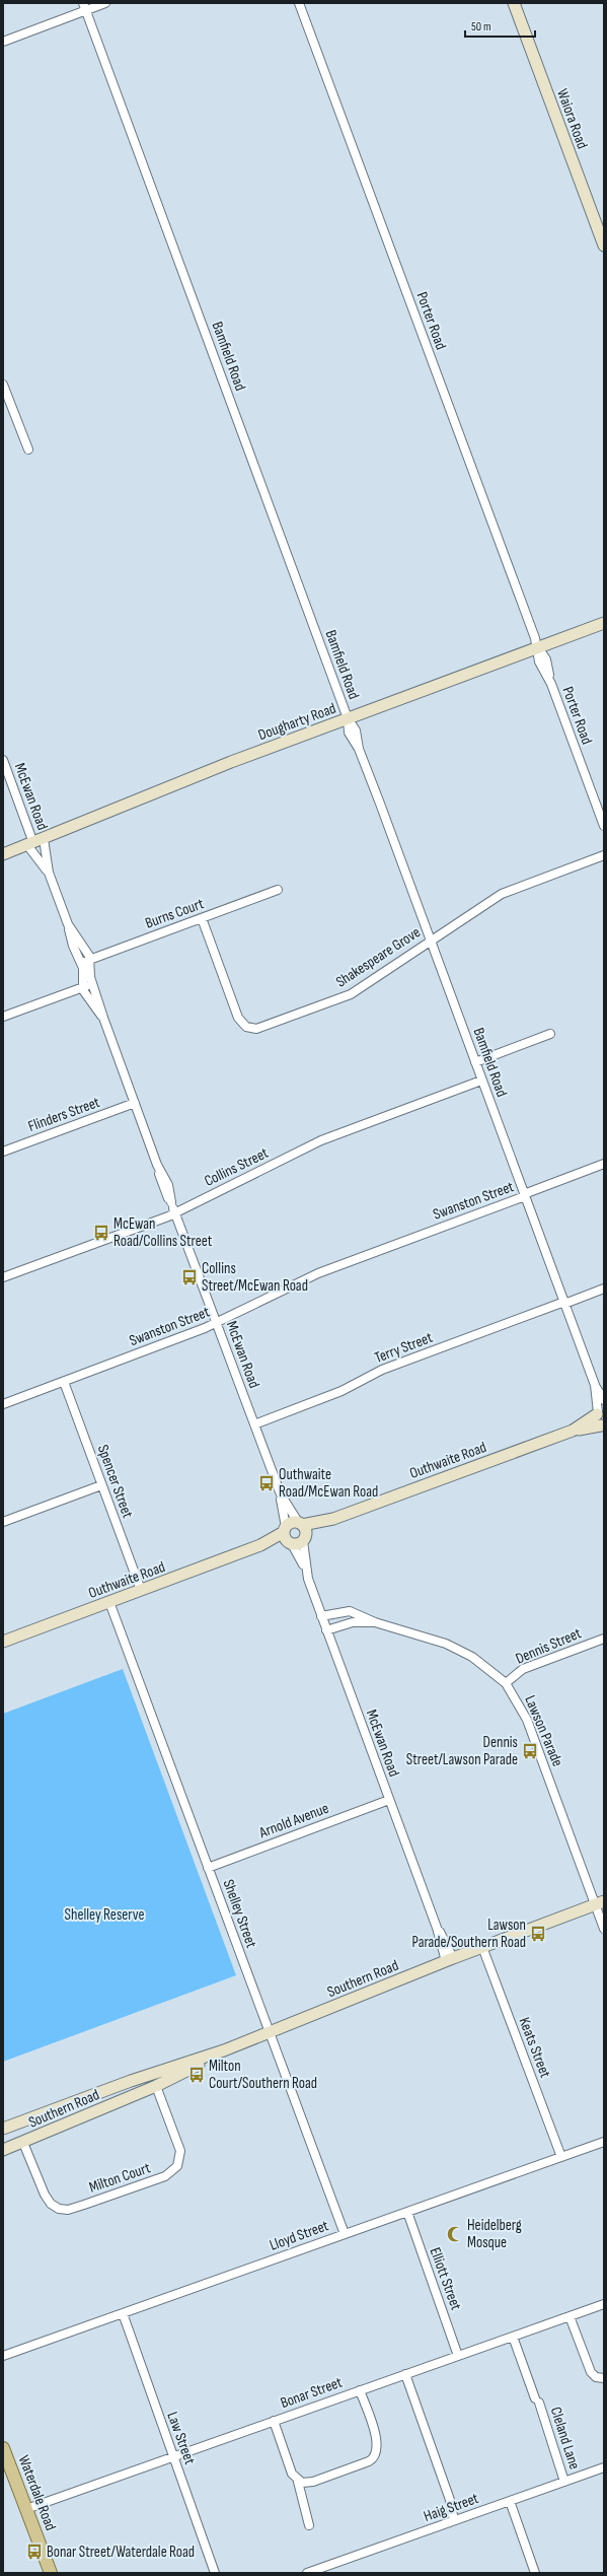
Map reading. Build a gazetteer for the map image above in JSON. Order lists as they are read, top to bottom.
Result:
{
  "streets": {
    "main road": ["Waterdale Road"],
    "street": [
      "Waiora Road",
      "Porter Road",
      "Bamfield Road",
      "Dougharty Road",
      "McEwan Road",
      "Burns Court",
      "Shakespeare Grove",
      "Flinders Street",
      "Collins Street",
      "Swanston Street",
      "Terry Street",
      "Outhwaite Road",
      "Spencer Street",
      "Dennis Street",
      "Lawson Parade",
      "Arnold Avenue",
      "Shelley Street",
      "Southern Road",
      "Keats Street",
      "Milton Court",
      "Lloyd Street",
      "Elliott Street",
      "Bonar Street",
      "Law Street",
      "Cleland Lane",
      "Haig Street"
    ]
  },
  "crossings": [
    ["Porter Road", "Dougharty Road"],
    ["Bamfield Road", "Dougharty Road"],
    ["Bamfield Road", "Shakespeare Grove"],
    ["Bamfield Road", "Collins Street"],
    ["Bamfield Road", "Swanston Street"],
    ["Bamfield Road", "Terry Street"],
    ["Bamfield Road", "Outhwaite Road"],
    ["Dougharty Road", "McEwan Road"],
    ["McEwan Road", "Burns Court"],
    ["McEwan Road", "Flinders Street"],
    ["McEwan Road", "Collins Street"],
    ["McEwan Road", "Swanston Street"],
    ["McEwan Road", "Terry Street"],
    ["McEwan Road", "Outhwaite Road"],
    ["McEwan Road", "Lawson Parade"],
    ["McEwan Road", "Arnold Avenue"],
    ["McEwan Road", "Southern Road"],
    ["Burns Court", "Shakespeare Grove"],
    ["Swanston Street", "Spencer Street"],
    ["Outhwaite Road", "Spencer Street"],
    ["Outhwaite Road", "Shelley Street"],
    ["Dennis Street", "Lawson Parade"],
    ["Lawson Parade", "Southern Road"],
    ["Arnold Avenue", "Shelley Street"],
    ["Shelley Street", "Southern Road"],
    ["Shelley Street", "Lloyd Street"],
    ["Southern Road", "Keats Street"],
    ["Southern Road", "Milton Court"],
    ["Keats Street", "Lloyd Street"],
    ["Lloyd Street", "Elliott Street"],
    ["Lloyd Street", "Law Street"],
    ["Elliott Street", "Bonar Street"],
    ["Bonar Street", "Law Street"],
    ["Bonar Street", "Cleland Lane"],
    ["Bonar Street", "Waterdale Road"],
    ["Cleland Lane", "Haig Street"]
  ],
  "parks": ["Shelley Reserve"],
  "places": {
    "bus stop": [
      "McEwan Road/Collins Street",
      "Collins Street/McEwan Road",
      "Outhwaite Road/McEwan Road",
      "Dennis Street/Lawson Parade",
      "Lawson Parade/Southern Road",
      "Milton Court/Southern Road",
      "Bonar Street/Waterdale Road"
    ],
    "mosque": ["Heidelberg Mosque"]
  },
  "scale_bar": "50 m"
}
